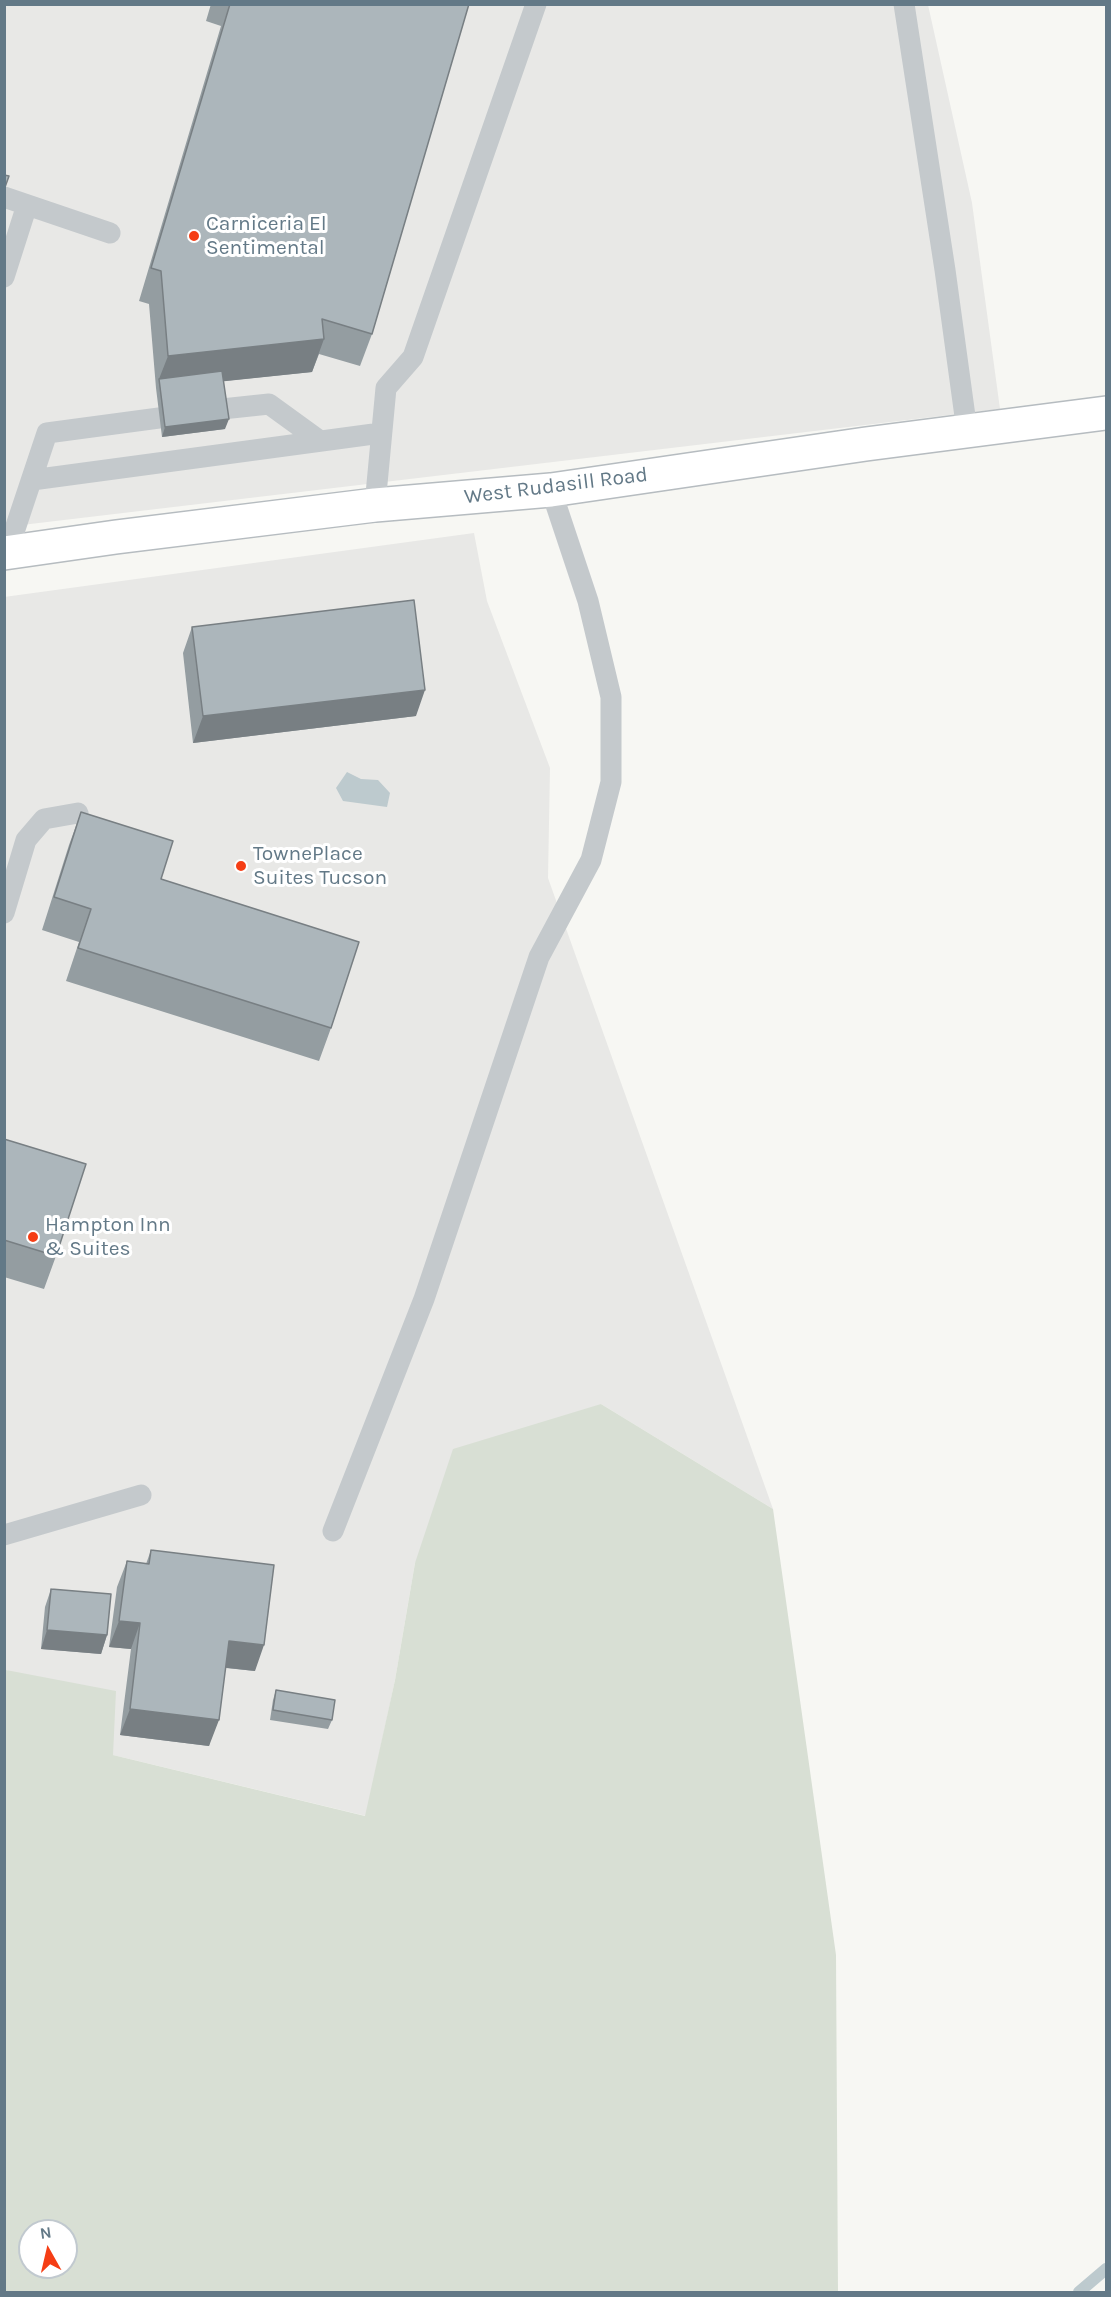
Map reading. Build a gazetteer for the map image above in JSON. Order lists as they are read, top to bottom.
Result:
{
  "streets": {
    "street": ["West Rudasill Road"]
  },
  "places": ["Carniceria El Sentimental", "TownePlace Suites Tucson", "Hampton Inn & Suites"],
  "north": "top"
}
